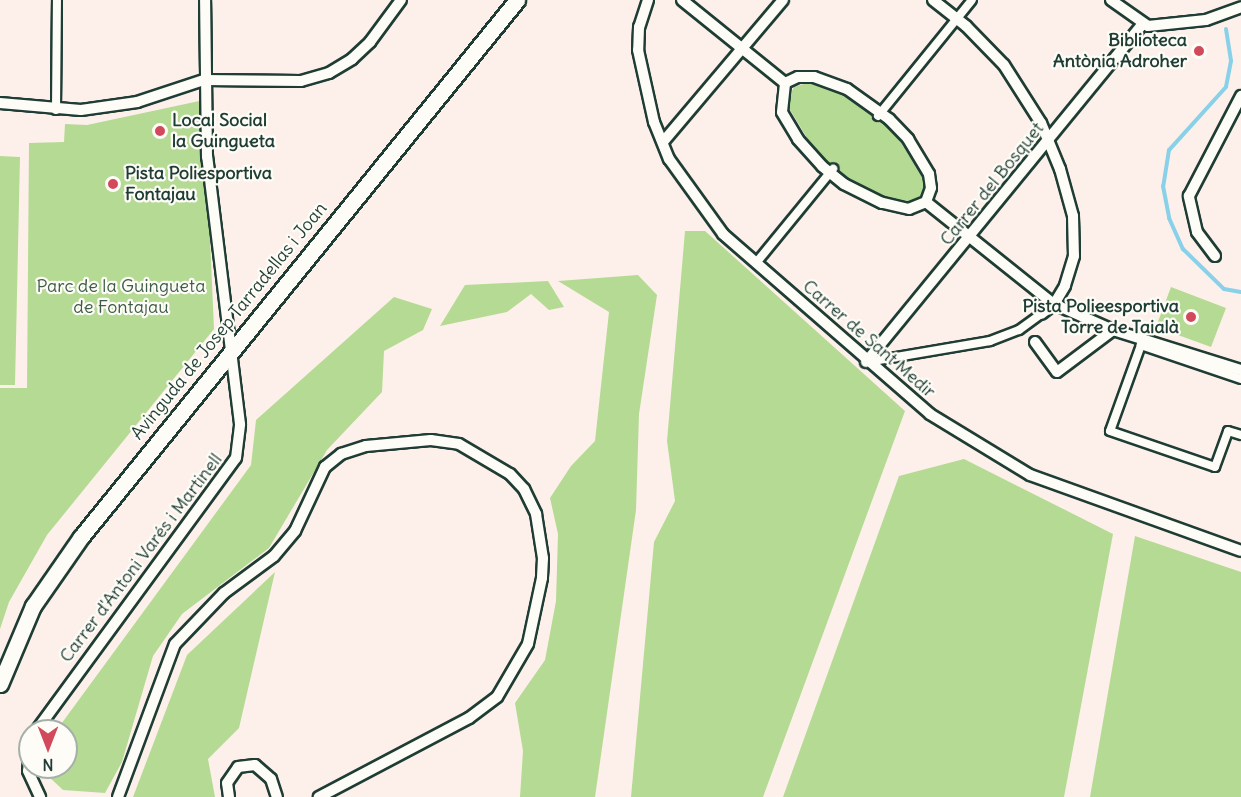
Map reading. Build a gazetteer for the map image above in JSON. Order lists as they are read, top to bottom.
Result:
{
  "streets": {
    "main road": ["Avinguda de Josep Tarradellas i Joan"],
    "street": ["Carrer del Bosquet", "Carrer de Sant Medir", "Carrer d'Antoni Varés i Martinell"]
  },
  "crossings": [
    ["Carrer del Bosquet", "Carrer de Sant Medir"],
    ["Avinguda de Josep Tarradellas i Joan", "Carrer d'Antoni Varés i Martinell"]
  ],
  "parks": ["Parc de la Guingueta de Fontajau"],
  "places": [
    "Biblioteca Antònia Adroher",
    "Local Social la Guingueta",
    "Pista Poliesportiva Fontajau",
    "Pista Polieesportiva Torre de Taialà"
  ],
  "north": "bottom"
}
